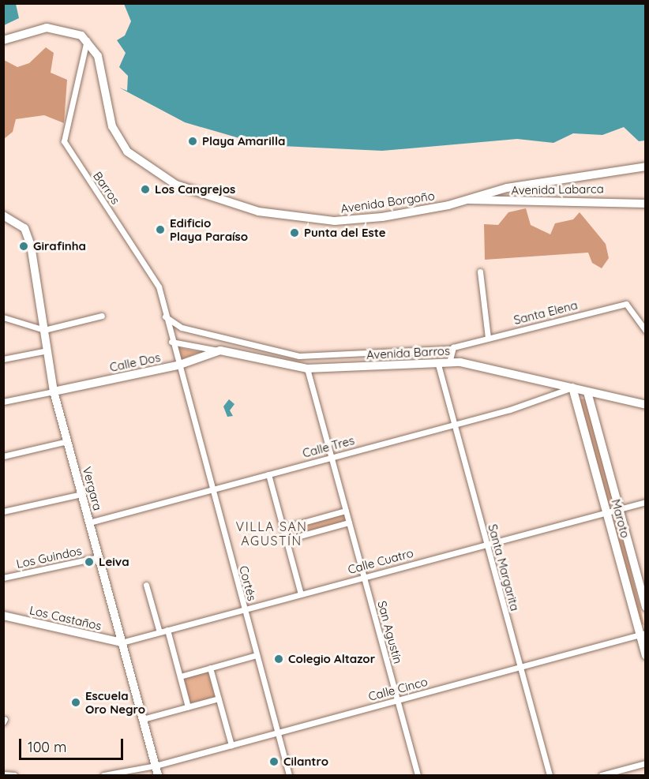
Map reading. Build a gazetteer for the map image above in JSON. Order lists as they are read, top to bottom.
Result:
{
  "streets": {
    "street": [
      "Barros",
      "Avenida Labarca",
      "Avenida Borgoño",
      "Santa Elena",
      "Avenida Barros",
      "Calle Dos",
      "Calle Tres",
      "Vergara",
      "Maroto",
      "Los Guindos",
      "Calle Cuatro",
      "Santa Margarita",
      "Cortés",
      "Los Castaños",
      "San Agustín",
      "Calle Cinco"
    ]
  },
  "crossings": [
    ["Barros", "Avenida Borgoño"],
    ["Barros", "Avenida Barros"],
    ["Barros", "Cortés"],
    ["Avenida Labarca", "Avenida Borgoño"],
    ["Santa Elena", "Avenida Barros"],
    ["Avenida Barros", "Calle Dos"],
    ["Avenida Barros", "Calle Tres"],
    ["Avenida Barros", "Maroto"],
    ["Avenida Barros", "Santa Margarita"],
    ["Avenida Barros", "Cortés"],
    ["Avenida Barros", "San Agustín"],
    ["Calle Dos", "Vergara"],
    ["Calle Dos", "Cortés"],
    ["Calle Tres", "Vergara"],
    ["Calle Tres", "Maroto"],
    ["Calle Tres", "Santa Margarita"],
    ["Calle Tres", "Cortés"],
    ["Calle Tres", "San Agustín"],
    ["Vergara", "Los Guindos"],
    ["Vergara", "Calle Cuatro"],
    ["Vergara", "Los Castaños"],
    ["Vergara", "Calle Cinco"],
    ["Maroto", "Calle Cuatro"],
    ["Maroto", "Calle Cinco"],
    ["Calle Cuatro", "Santa Margarita"],
    ["Calle Cuatro", "Cortés"],
    ["Calle Cuatro", "Los Castaños"],
    ["Calle Cuatro", "San Agustín"],
    ["Santa Margarita", "Calle Cinco"],
    ["Cortés", "Calle Cinco"],
    ["San Agustín", "Calle Cinco"]
  ],
  "districts": ["VILLA SAN AGUSTÍN"],
  "places": [
    "Playa Amarilla",
    "Los Cangrejos",
    "Edificio Playa Paraíso",
    "Punta del Este",
    "Girafinha",
    "Leiva",
    "Colegio Altazor",
    "Escuela Oro Negro",
    "Cilantro"
  ],
  "scale_bar": "100 m"
}
